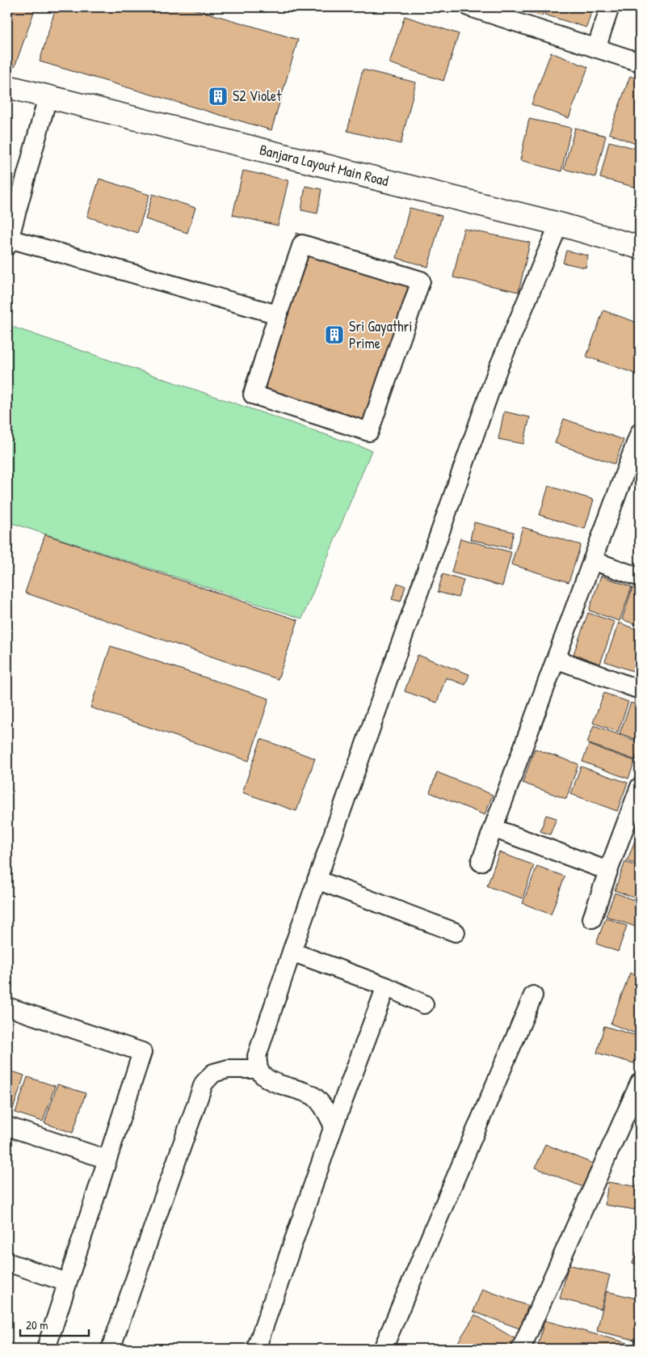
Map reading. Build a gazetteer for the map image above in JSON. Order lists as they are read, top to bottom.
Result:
{
  "streets": {
    "street": ["Banjara Layout Main Road"]
  },
  "places": {
    "building": ["S2 Violet", "Sri Gayathri Prime"]
  },
  "scale_bar": "20 m"
}
